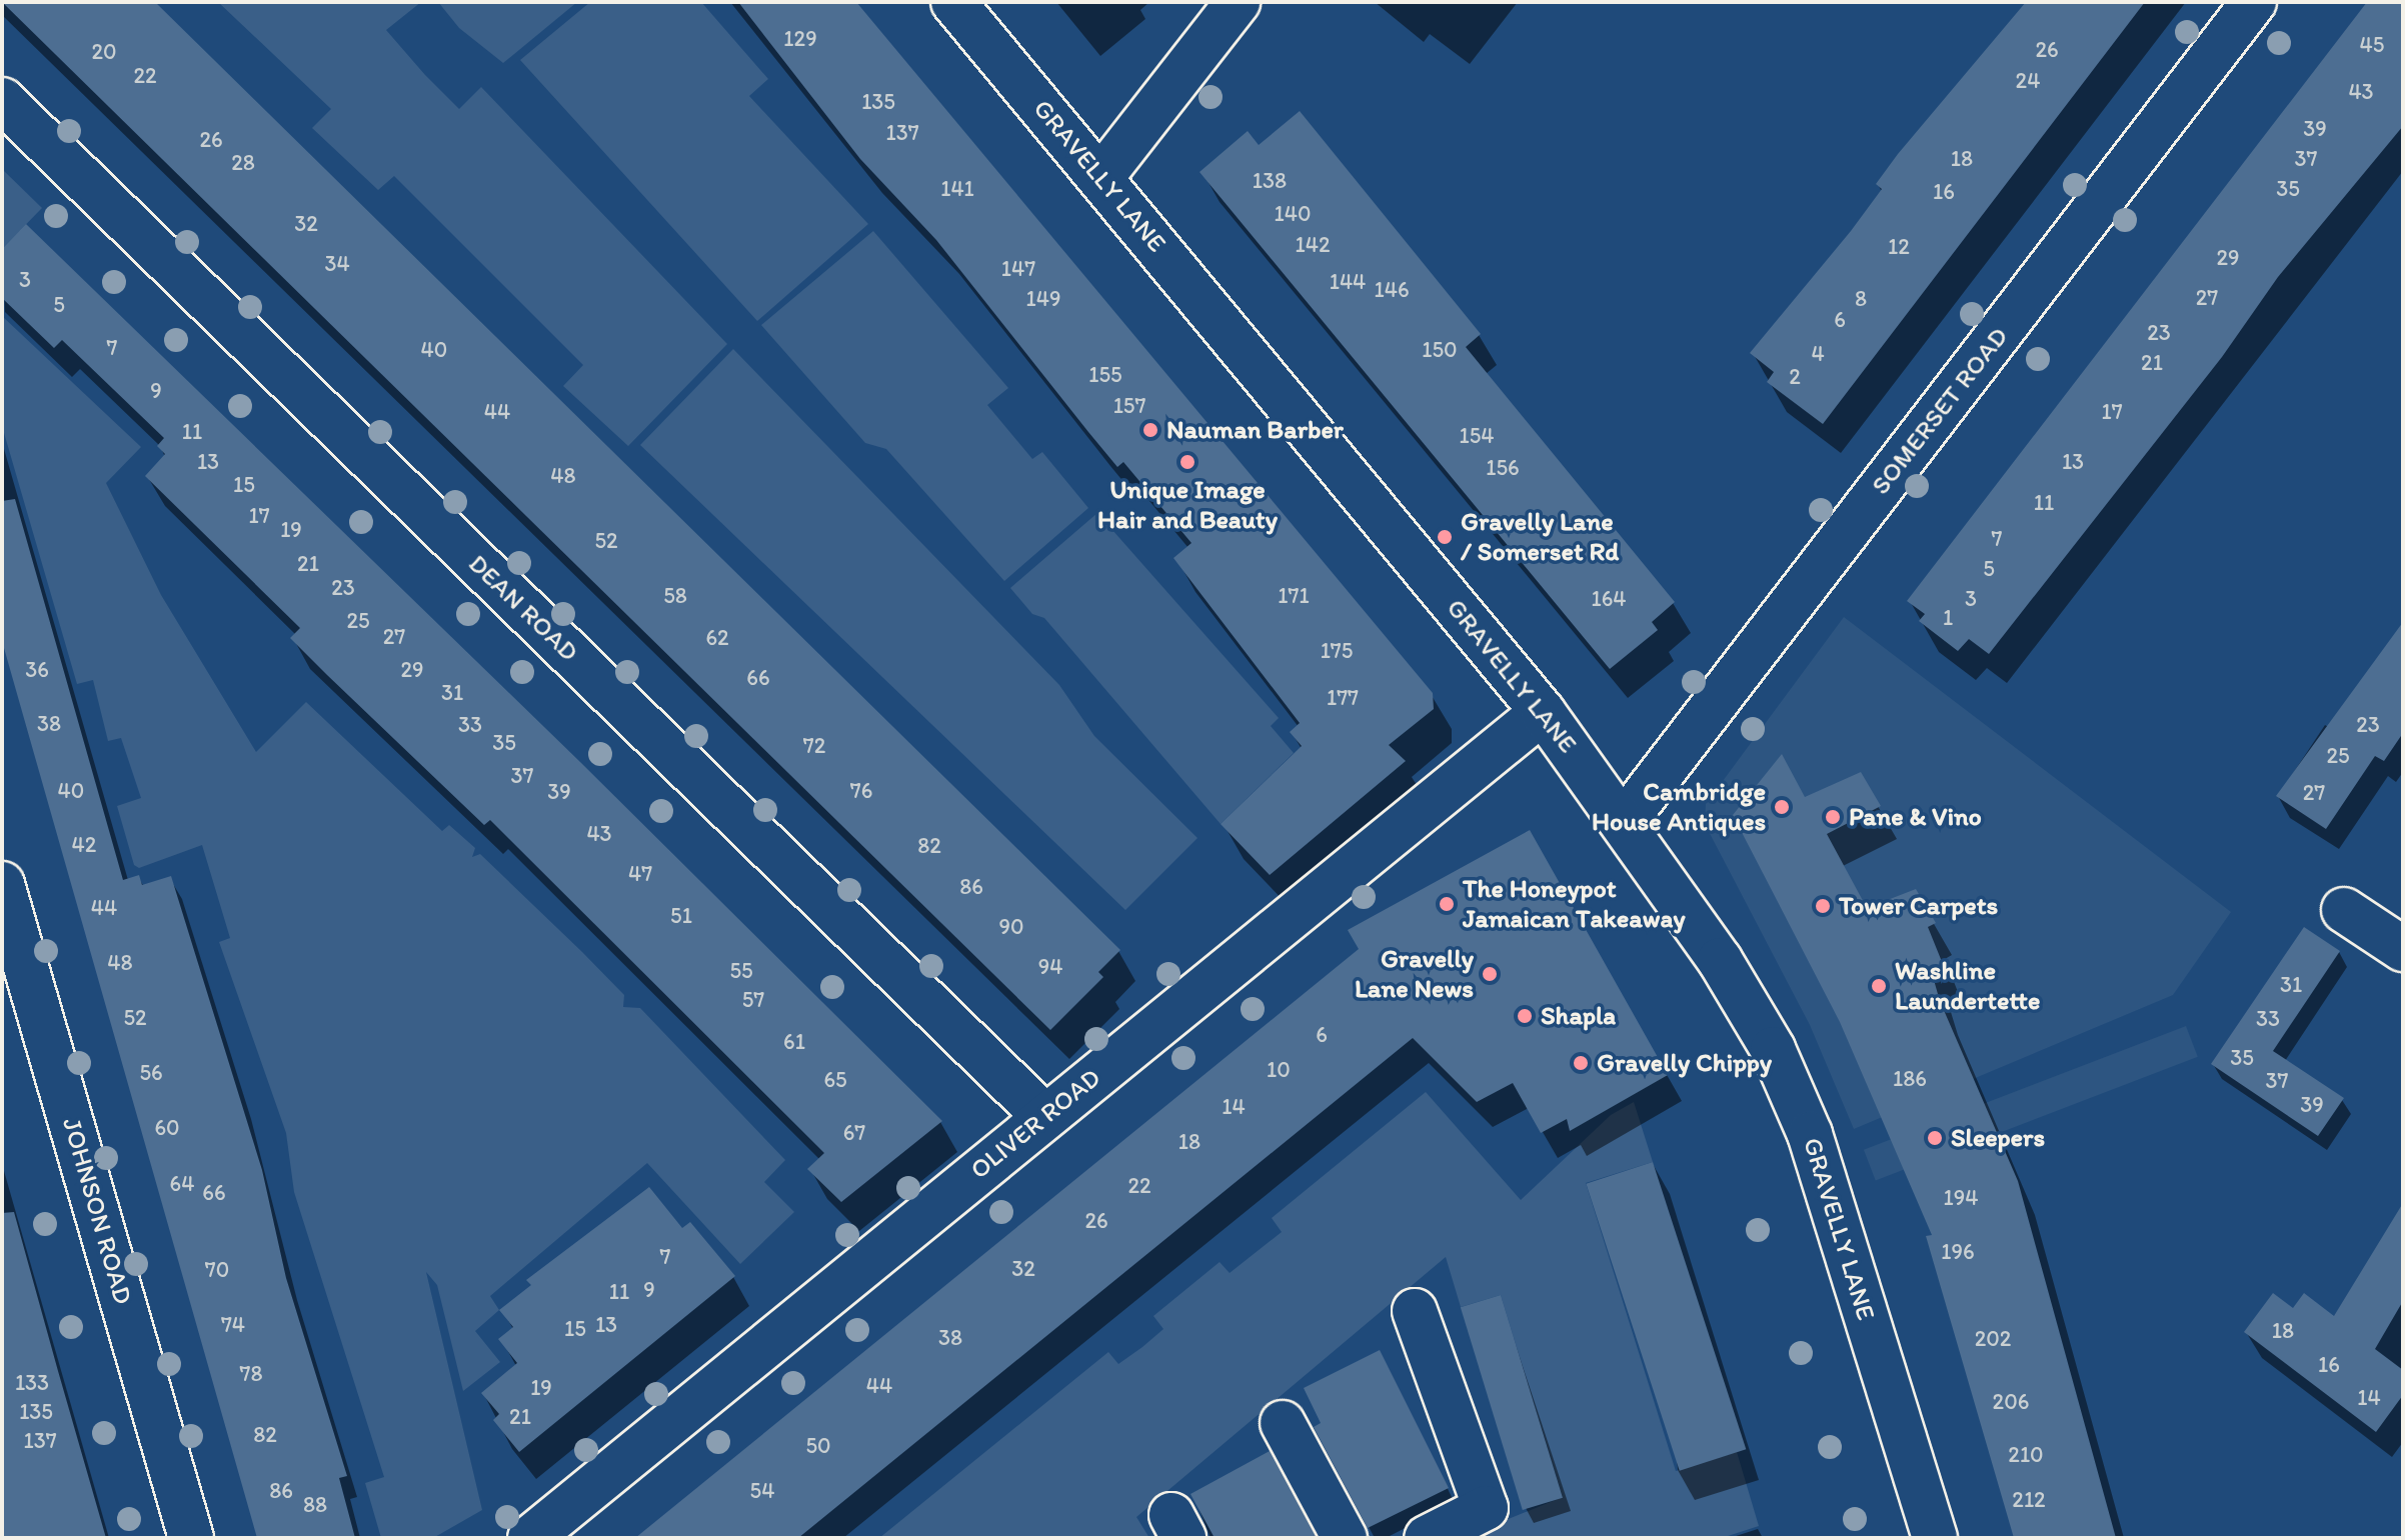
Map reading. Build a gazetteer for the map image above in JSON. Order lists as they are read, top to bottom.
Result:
{
  "streets": {
    "street": [
      "GRAVELLY LANE",
      "SOMERSET ROAD",
      "DEAN ROAD",
      "OLIVER ROAD",
      "JOHNSON ROAD"
    ]
  },
  "crossings": [
    ["GRAVELLY LANE", "SOMERSET ROAD"],
    ["GRAVELLY LANE", "OLIVER ROAD"],
    ["DEAN ROAD", "OLIVER ROAD"]
  ],
  "places": [
    "Nauman Barber",
    "Unique Image Hair and Beauty",
    "Gravelly Lane / Somerset Rd",
    "Cambridge House Antiques",
    "Pane & Vino",
    "The Honeypot Jamaican Takeaway",
    "Tower Carpets",
    "Gravelly Lane News",
    "Washline Laundertette",
    "Shapla",
    "Gravelly Chippy",
    "Sleepers"
  ],
  "house_numbers": [
    "129",
    "45",
    "26",
    "20",
    "22",
    "24",
    "43",
    "135",
    "39",
    "137",
    "26",
    "18",
    "37",
    "28",
    "138",
    "141",
    "35",
    "16",
    "140",
    "32",
    "142",
    "12",
    "29",
    "34",
    "147",
    "3",
    "144",
    "146",
    "27",
    "149",
    "8",
    "5",
    "6",
    "23",
    "7",
    "40",
    "150",
    "4",
    "21",
    "155",
    "2",
    "9",
    "157",
    "44",
    "17",
    "11",
    "154",
    "13",
    "13",
    "156",
    "48",
    "15",
    "11",
    "17",
    "19",
    "7",
    "52",
    "21",
    "5",
    "23",
    "58",
    "171",
    "164",
    "3",
    "1",
    "25",
    "27",
    "62",
    "175",
    "36",
    "29",
    "66",
    "31",
    "177",
    "38",
    "33",
    "23",
    "35",
    "72",
    "25",
    "37",
    "40",
    "76",
    "39",
    "27",
    "43",
    "42",
    "82",
    "47",
    "86",
    "44",
    "51",
    "90",
    "48",
    "94",
    "55",
    "31",
    "57",
    "52",
    "33",
    "6",
    "61",
    "35",
    "10",
    "56",
    "186",
    "65",
    "37",
    "39",
    "14",
    "60",
    "67",
    "18",
    "64",
    "22",
    "66",
    "194",
    "26",
    "196",
    "7",
    "32",
    "70",
    "9",
    "11",
    "74",
    "13",
    "15",
    "18",
    "38",
    "202",
    "16",
    "78",
    "133",
    "44",
    "19",
    "14",
    "206",
    "135",
    "21",
    "82",
    "137",
    "50",
    "210",
    "86",
    "54",
    "212",
    "88"
  ]
}
